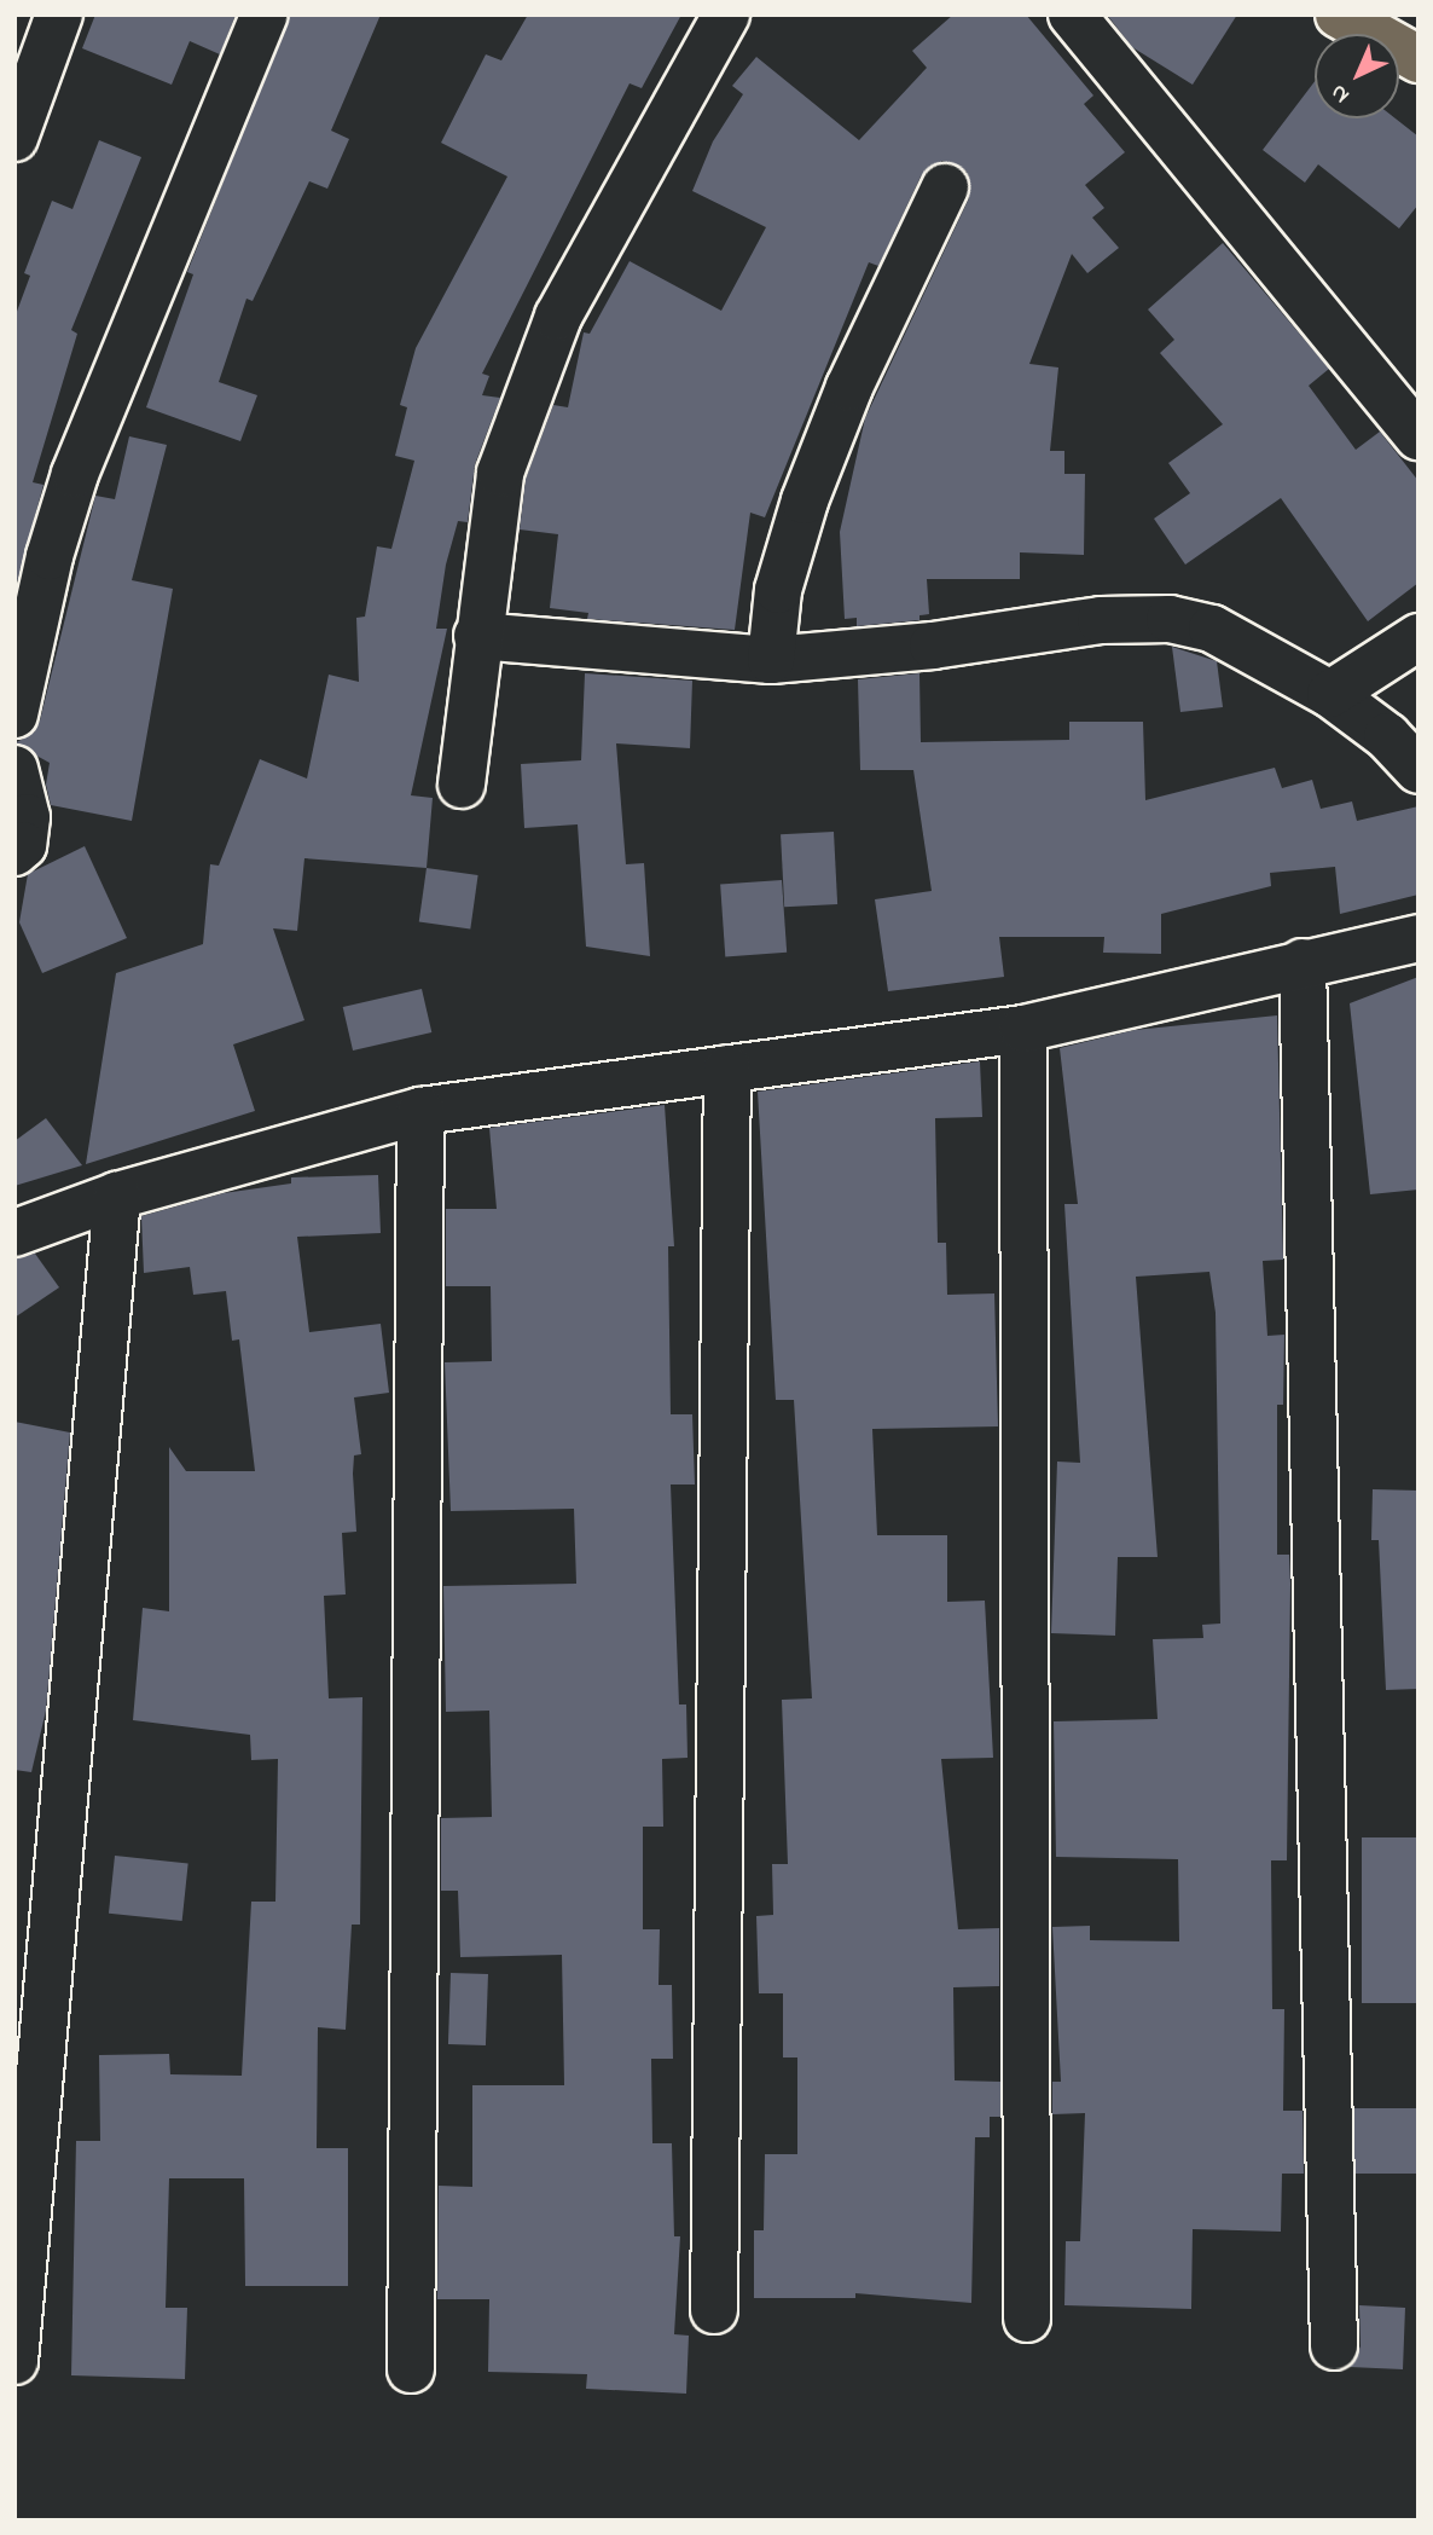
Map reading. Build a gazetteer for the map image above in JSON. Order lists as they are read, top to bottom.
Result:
{
  "north": "bottom left"
}
